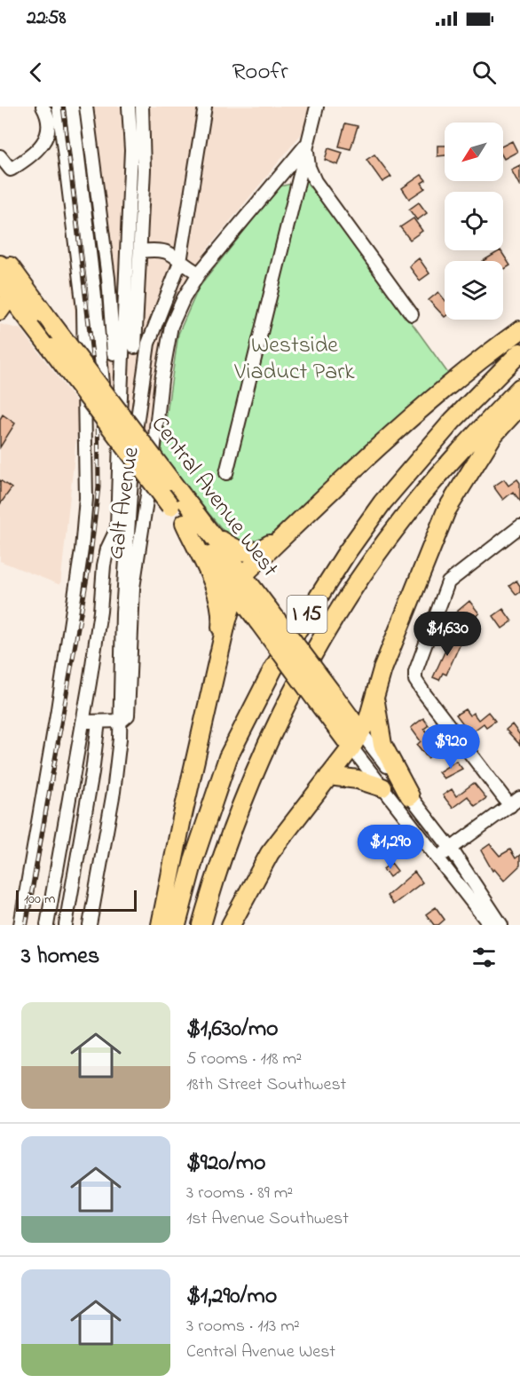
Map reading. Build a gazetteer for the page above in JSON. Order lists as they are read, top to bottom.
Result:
{
  "streets": {
    "highway": ["Central Avenue West", "I 15"],
    "street": ["Galt Avenue"]
  },
  "parks": ["Westside Viaduct Park"],
  "scale_bar": "100 m",
  "north": "bottom left",
  "page": {
    "status": "22:58",
    "header": "Roofr",
    "price": ["$1,630", "$920", "$1,290"],
    "scale": "100 m",
    "heading": "3 homes",
    "list": [
      {
        "name": "$1,630/mo",
        "note": "5 rooms · 118 m² · 18th Street Southwest"
      },
      {
        "name": "$920/mo",
        "note": "3 rooms · 89 m² · 1st Avenue Southwest"
      },
      {
        "name": "$1,290/mo",
        "note": "3 rooms · 113 m² · Central Avenue West"
      }
    ]
  }
}
